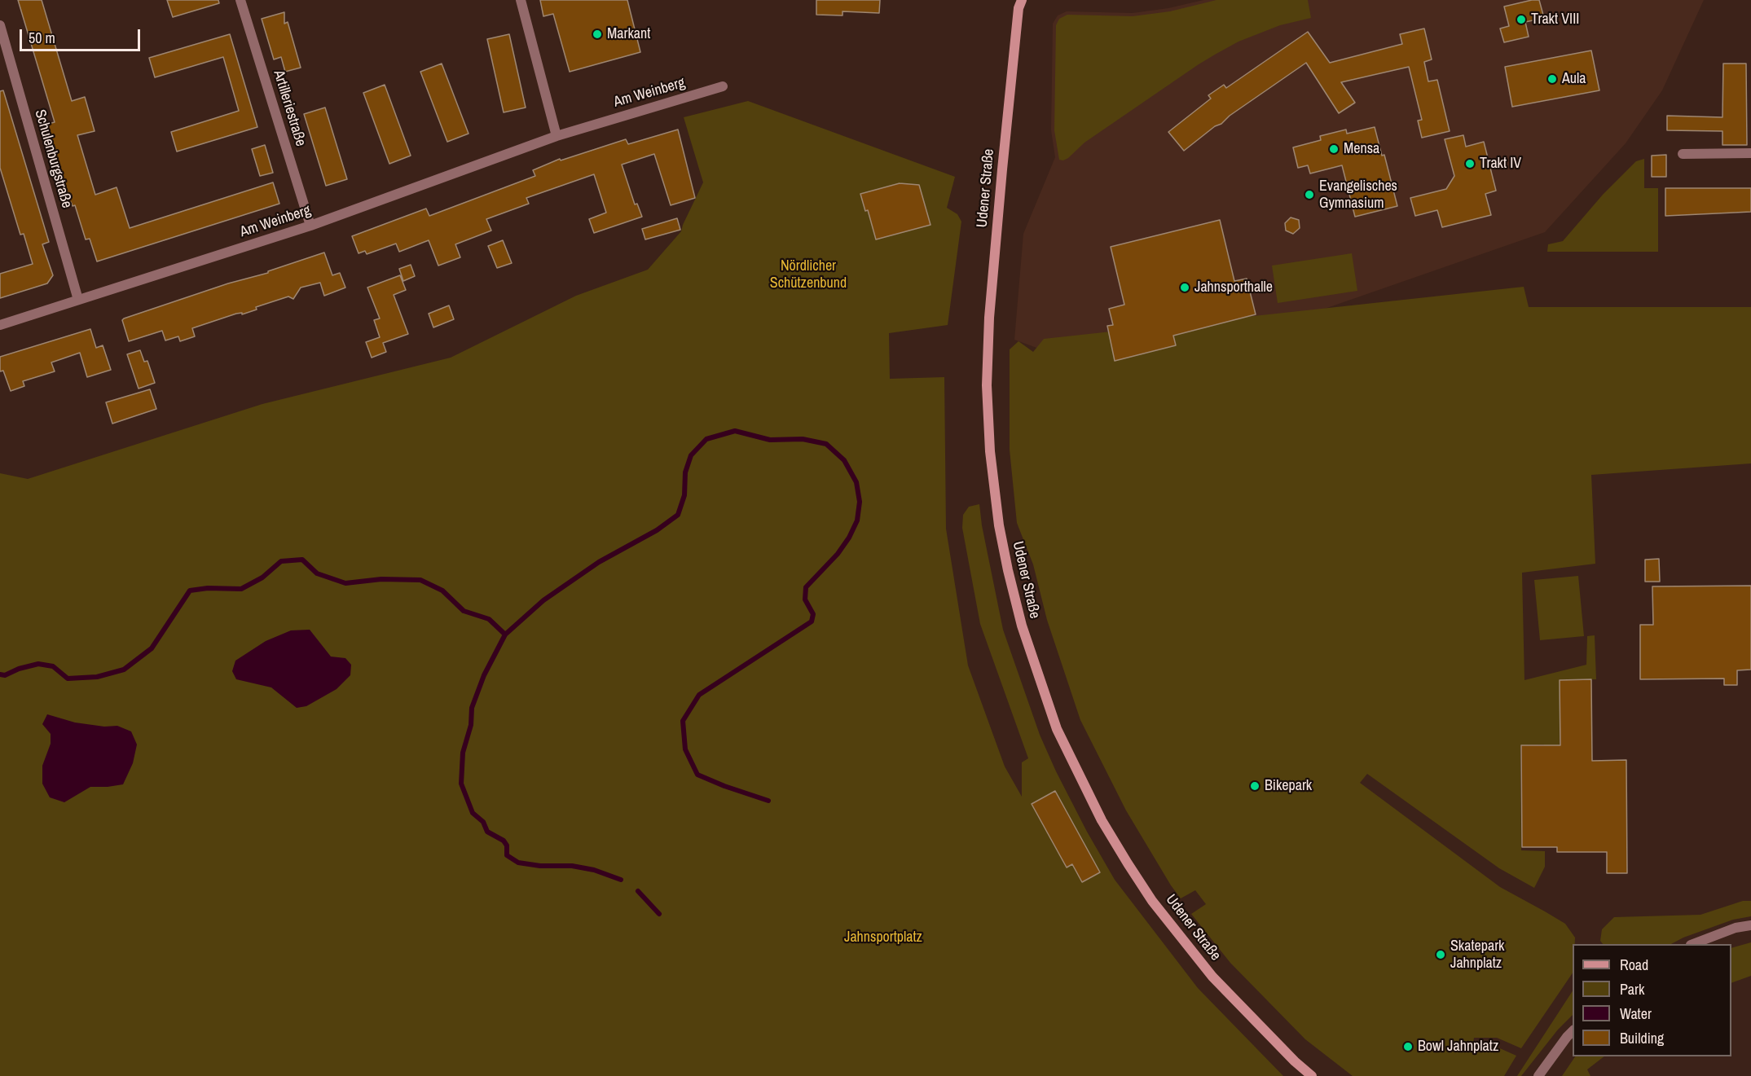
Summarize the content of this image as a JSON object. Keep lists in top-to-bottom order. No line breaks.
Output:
{"streets":{"main road":["Udener Straße"],"street":["Am Weinberg","Artilleriestraße","Schulenburgstraße"]},"crossings":[["Am Weinberg","Artilleriestraße"],["Am Weinberg","Schulenburgstraße"]],"parks":["Nördlicher Schützenbund","Jahnsportplatz"],"places":["Trakt VIII","Markant","Aula","Mensa","Trakt IV","Evangelisches Gymnasium","Jahnsporthalle","Bikepark","Skatepark Jahnplatz","Bowl Jahnplatz"],"legend":["Road","Park","Water","Building"],"scale_bar":"50 m"}
